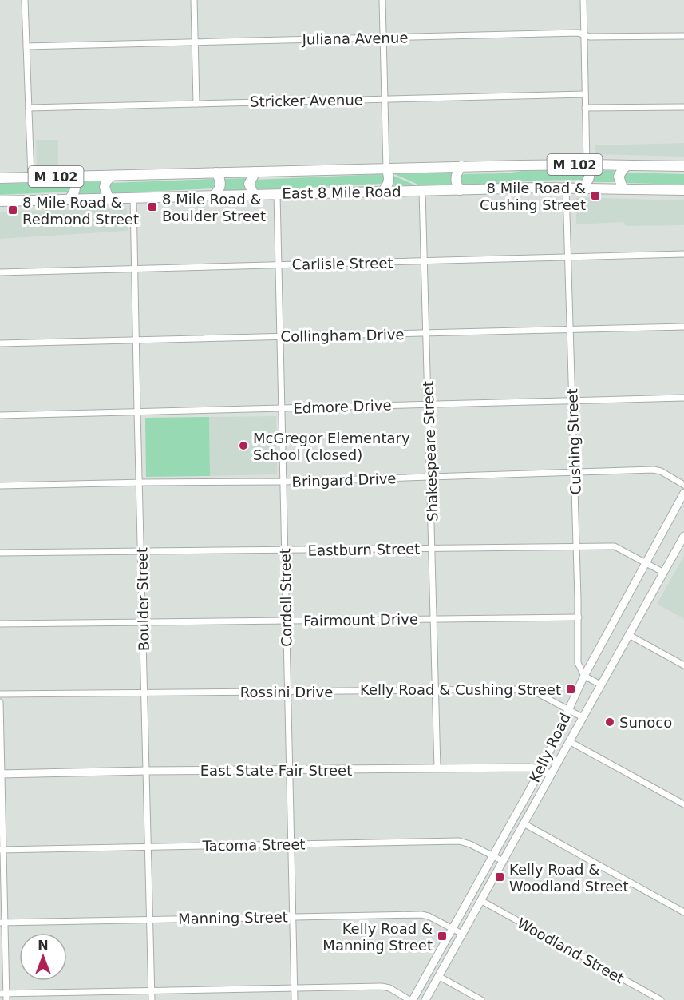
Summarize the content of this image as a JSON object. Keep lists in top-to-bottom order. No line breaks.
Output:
{"streets":{"highway":["M 102","East 8 Mile Road"],"street":["Juliana Avenue","Stricker Avenue","Carlisle Street","Collingham Drive","Edmore Drive","Cushing Street","Shakespeare Street","Bringard Drive","Eastburn Street","Cordell Street","Boulder Street","Fairmount Drive","Rossini Drive","Kelly Road","East State Fair Street","Tacoma Street","Manning Street","Woodland Street"]},"crossings":[["East 8 Mile Road","Cushing Street"],["East 8 Mile Road","Shakespeare Street"],["East 8 Mile Road","Cordell Street"],["East 8 Mile Road","Boulder Street"],["Carlisle Street","Cushing Street"],["Carlisle Street","Shakespeare Street"],["Carlisle Street","Cordell Street"],["Carlisle Street","Boulder Street"],["Collingham Drive","Cushing Street"],["Collingham Drive","Shakespeare Street"],["Collingham Drive","Cordell Street"],["Collingham Drive","Boulder Street"],["Edmore Drive","Cushing Street"],["Edmore Drive","Shakespeare Street"],["Edmore Drive","Cordell Street"],["Edmore Drive","Boulder Street"],["Cushing Street","Bringard Drive"],["Cushing Street","Eastburn Street"],["Cushing Street","Fairmount Drive"],["Cushing Street","Kelly Road"],["Shakespeare Street","Bringard Drive"],["Shakespeare Street","Eastburn Street"],["Shakespeare Street","Fairmount Drive"],["Shakespeare Street","Rossini Drive"],["Shakespeare Street","East State Fair Street"],["Bringard Drive","Cordell Street"],["Bringard Drive","Boulder Street"],["Eastburn Street","Cordell Street"],["Eastburn Street","Boulder Street"],["Eastburn Street","Kelly Road"],["Cordell Street","Fairmount Drive"],["Cordell Street","Rossini Drive"],["Cordell Street","East State Fair Street"],["Cordell Street","Tacoma Street"],["Cordell Street","Manning Street"],["Boulder Street","Fairmount Drive"],["Boulder Street","Rossini Drive"],["Boulder Street","East State Fair Street"],["Boulder Street","Tacoma Street"],["Boulder Street","Manning Street"],["Rossini Drive","Kelly Road"],["Kelly Road","East State Fair Street"],["Kelly Road","Tacoma Street"],["Kelly Road","Manning Street"],["Kelly Road","Woodland Street"]],"places":{"transit":["8 Mile Road & Cushing Street","8 Mile Road & Boulder Street","8 Mile Road & Redmond Street","Kelly Road & Cushing Street","Kelly Road & Woodland Street","Kelly Road & Manning Street"],"other":["McGregor Elementary School (closed)","Sunoco"]},"north":"top"}
